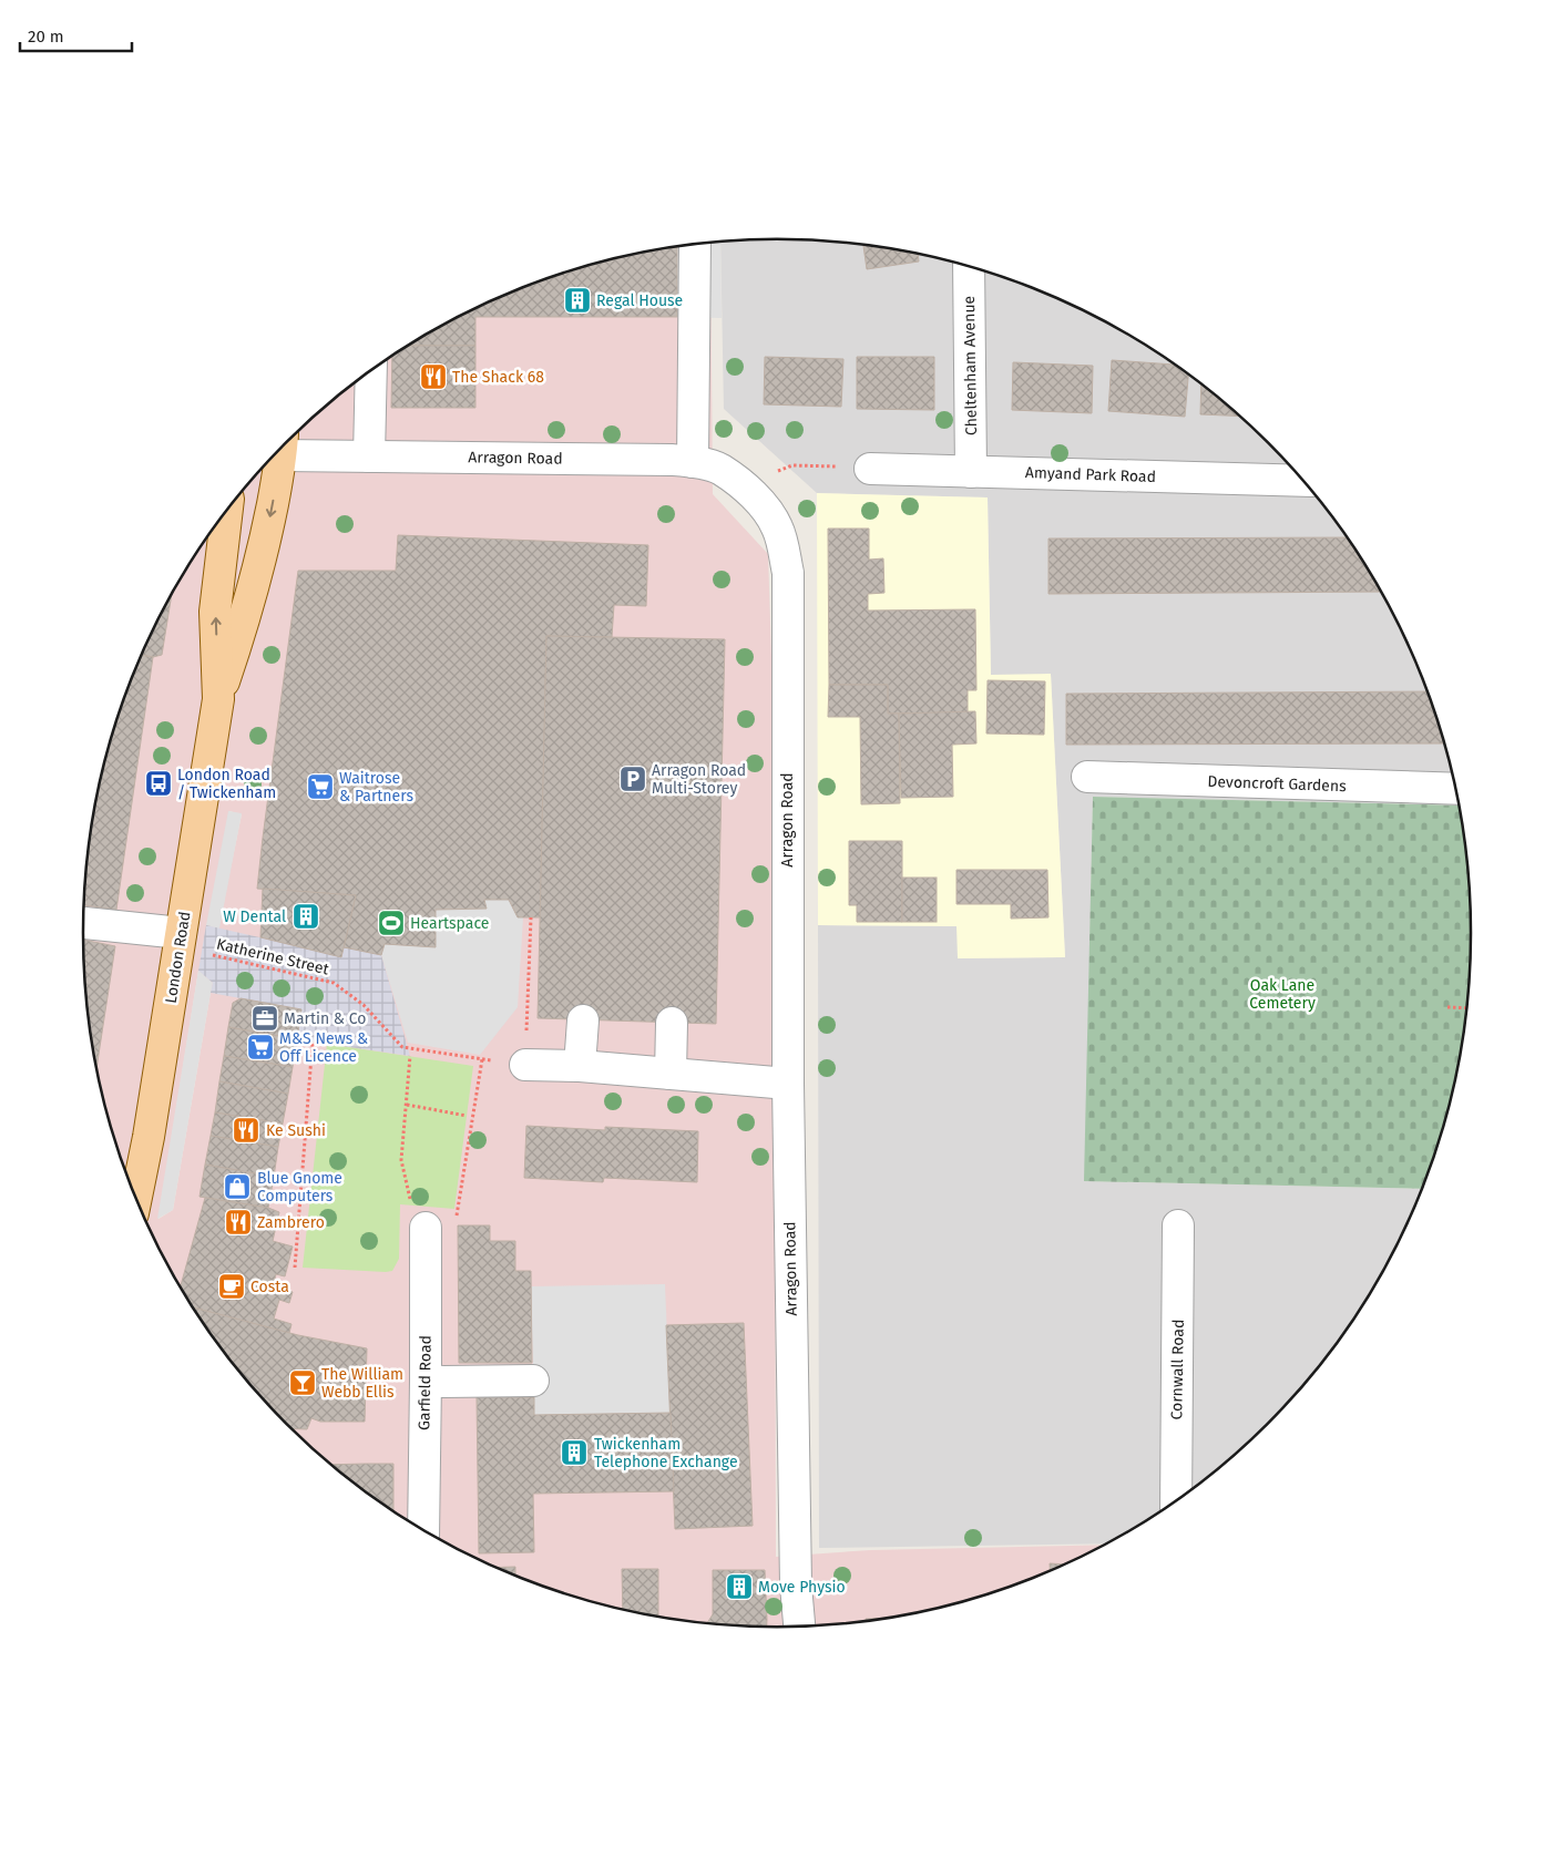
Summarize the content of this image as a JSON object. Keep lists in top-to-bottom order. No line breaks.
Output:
{"streets":{"main road":["London Road"],"street":["Cheltenham Avenue","Arragon Road","Amyand Park Road","Devoncroft Gardens","Cornwall Road","Garfield Road"],"path":["Katherine Street"]},"crossings":[["Cheltenham Avenue","Amyand Park Road"]],"parks":["Oak Lane Cemetery"],"places":{"building":["Regal House","W Dental","Twickenham Telephone Exchange","Move Physio"],"restaurant":["The Shack 68","Ke Sushi","Zambrero"],"parking":["Arragon Road Multi-Storey"],"bus stop":["London Road / Twickenham"],"supermarket":["Waitrose & Partners","M&S News & Off Licence"],"sports":["Heartspace"],"office":["Martin & Co"],"shop":["Blue Gnome Computers"],"cafe":["Costa"],"bar":["The William Webb Ellis"]},"scale_bar":"20 m"}
